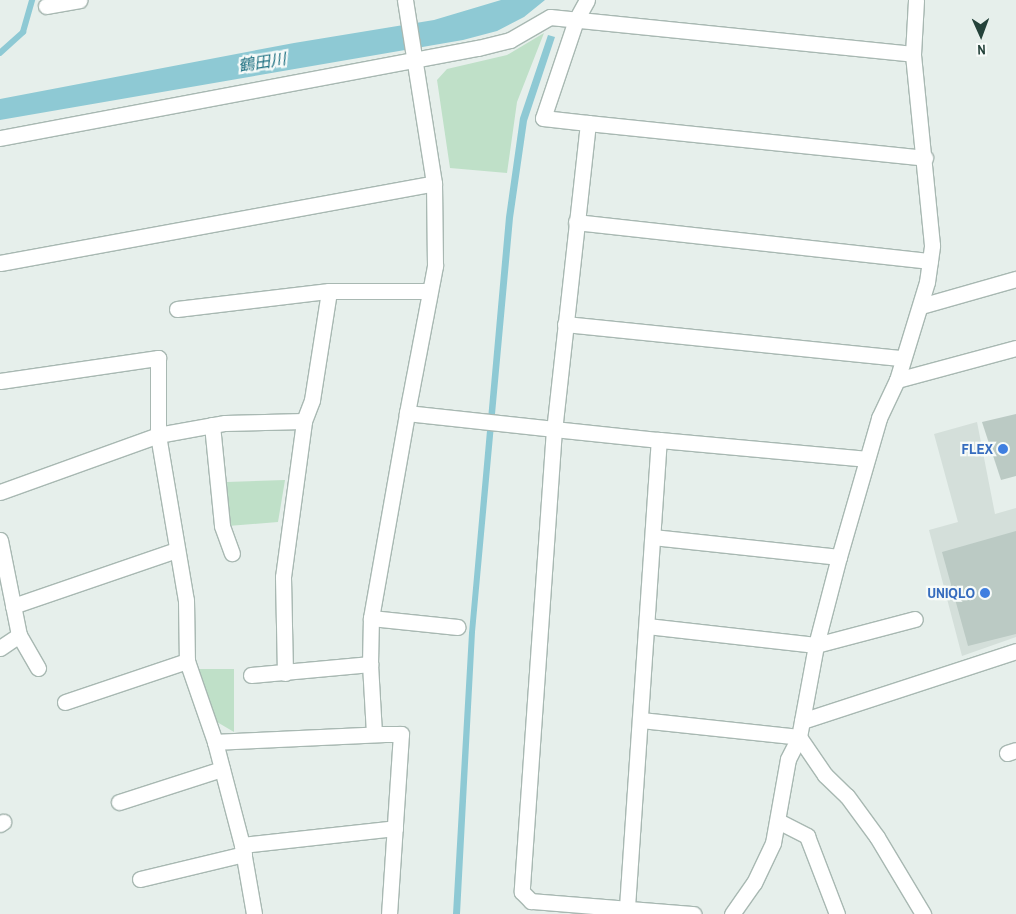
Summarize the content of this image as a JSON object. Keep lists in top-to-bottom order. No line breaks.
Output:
{"water":["鶴田川"],"places":["FLEX","UNIQLO"],"north":"bottom"}
